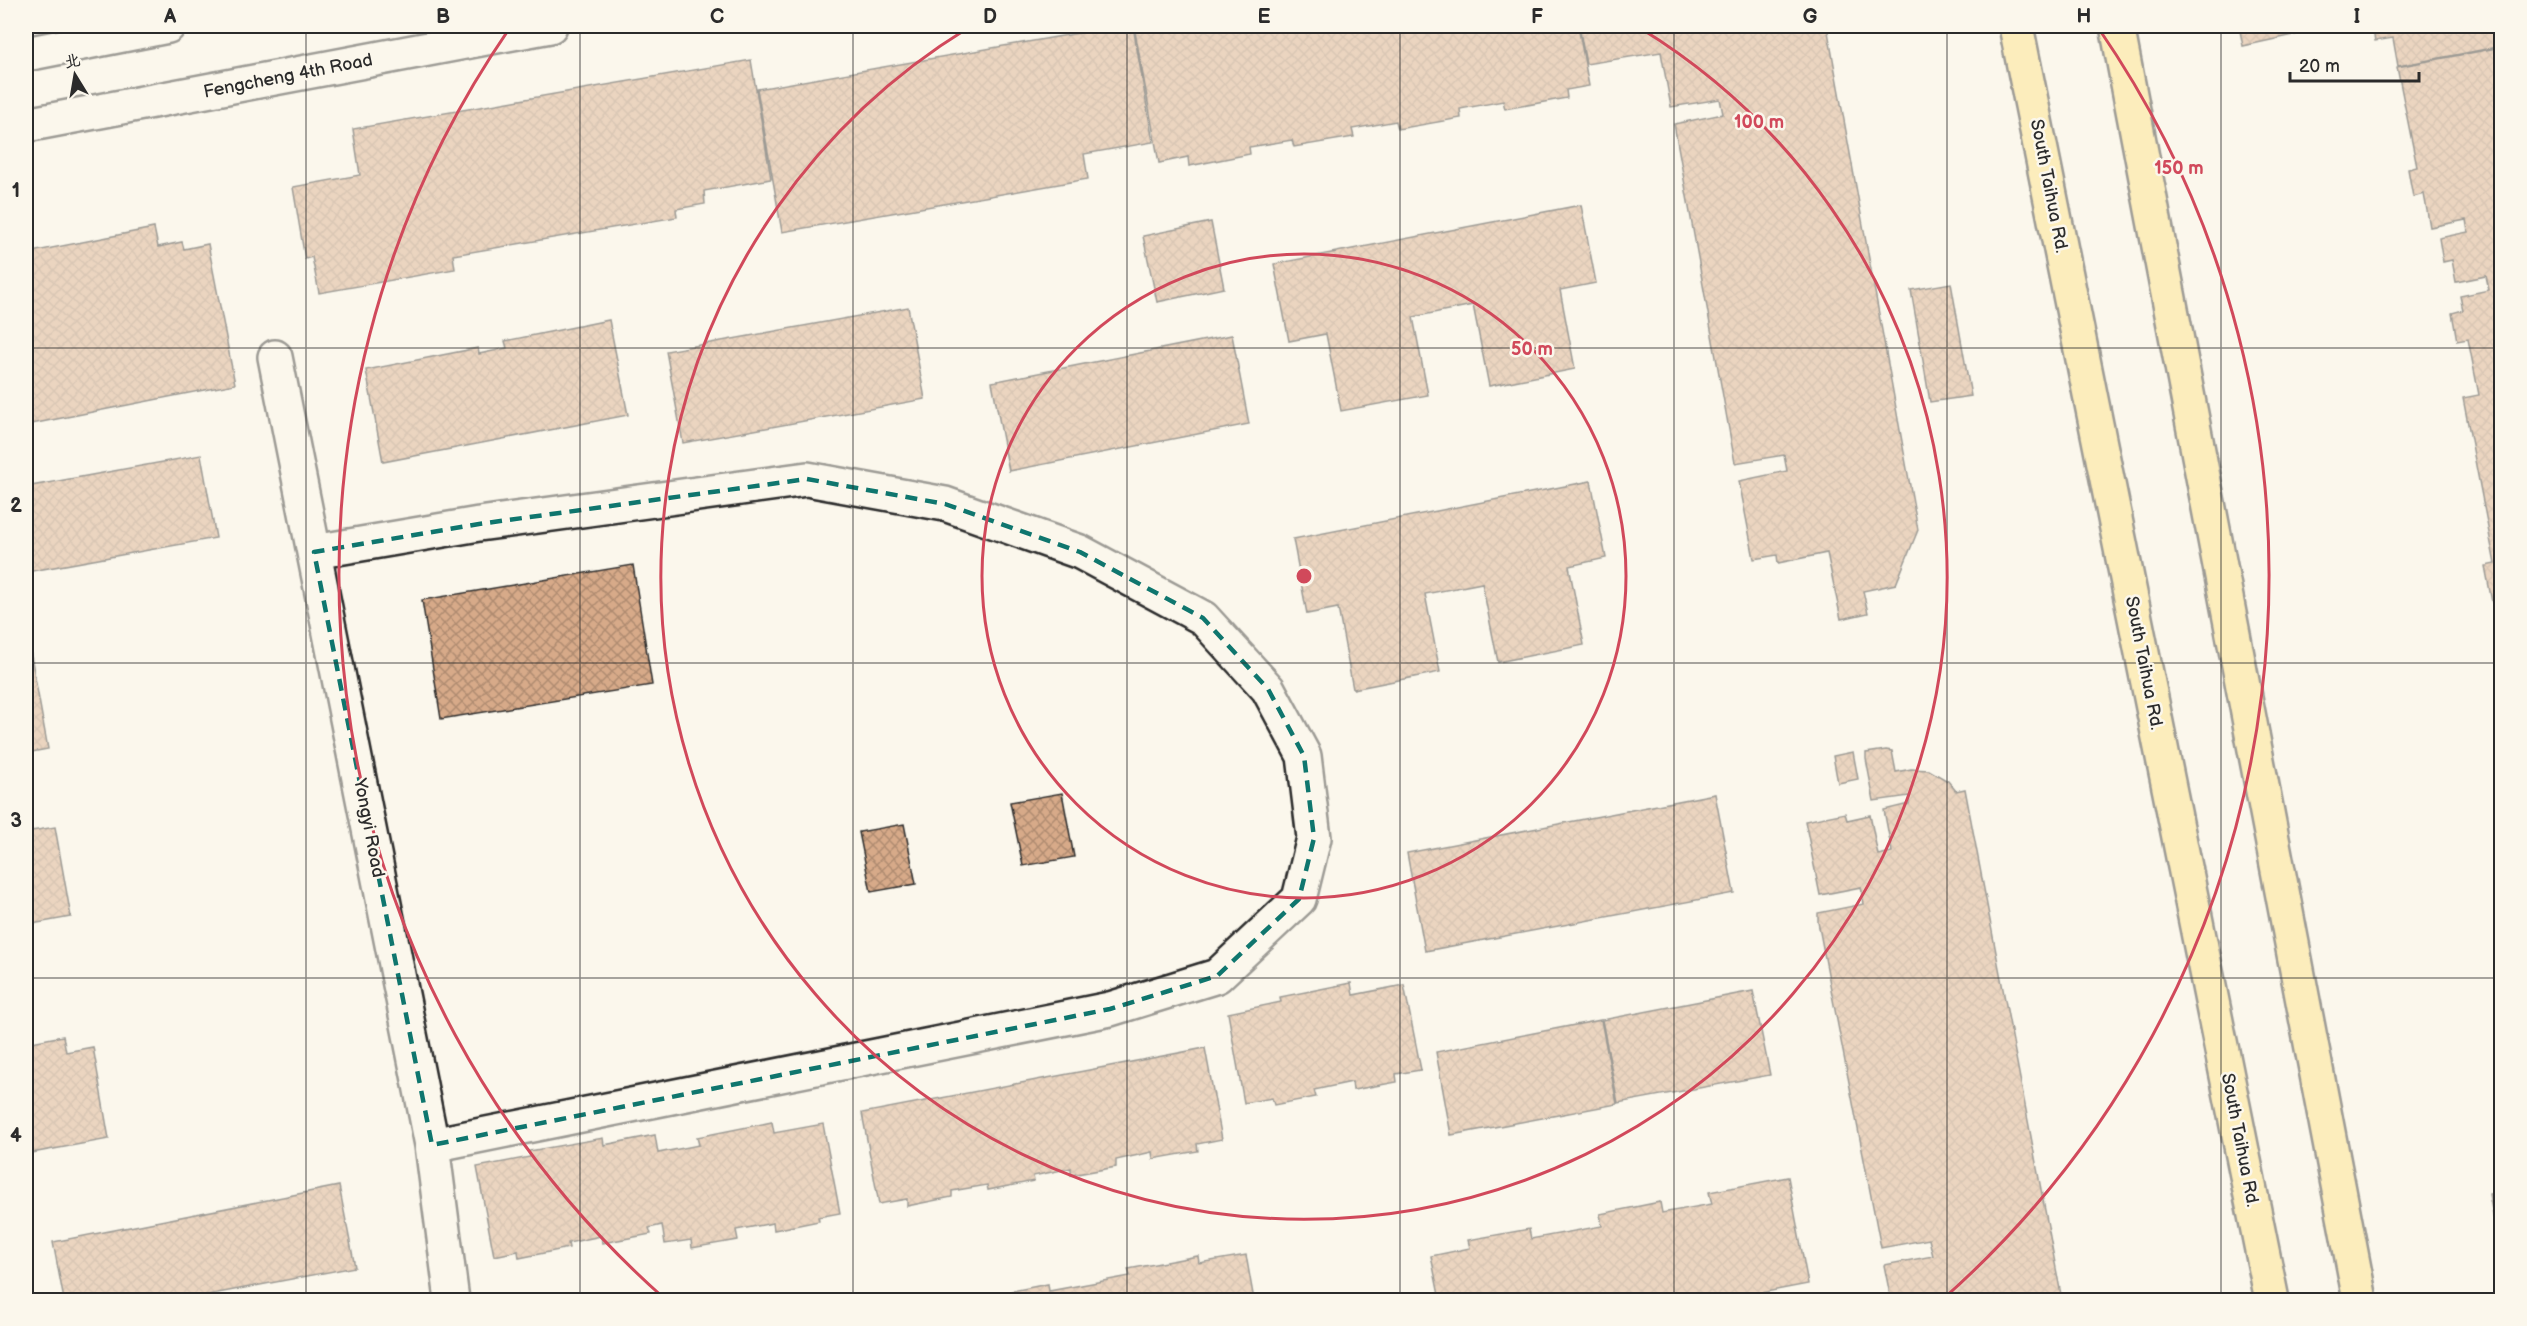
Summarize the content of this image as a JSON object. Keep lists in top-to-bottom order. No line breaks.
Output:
{"streets":{"main road":["South Taihua Rd."],"street":["Fengcheng 4th Road","Yongyi Road"]},"scale_bar":"20 m","north":"top","grid":{"columns":["A","B","C","D","E","F","G","H","I"],"rows":["1","2","3","4"]},"rings":["100 m","150 m","50 m"]}
